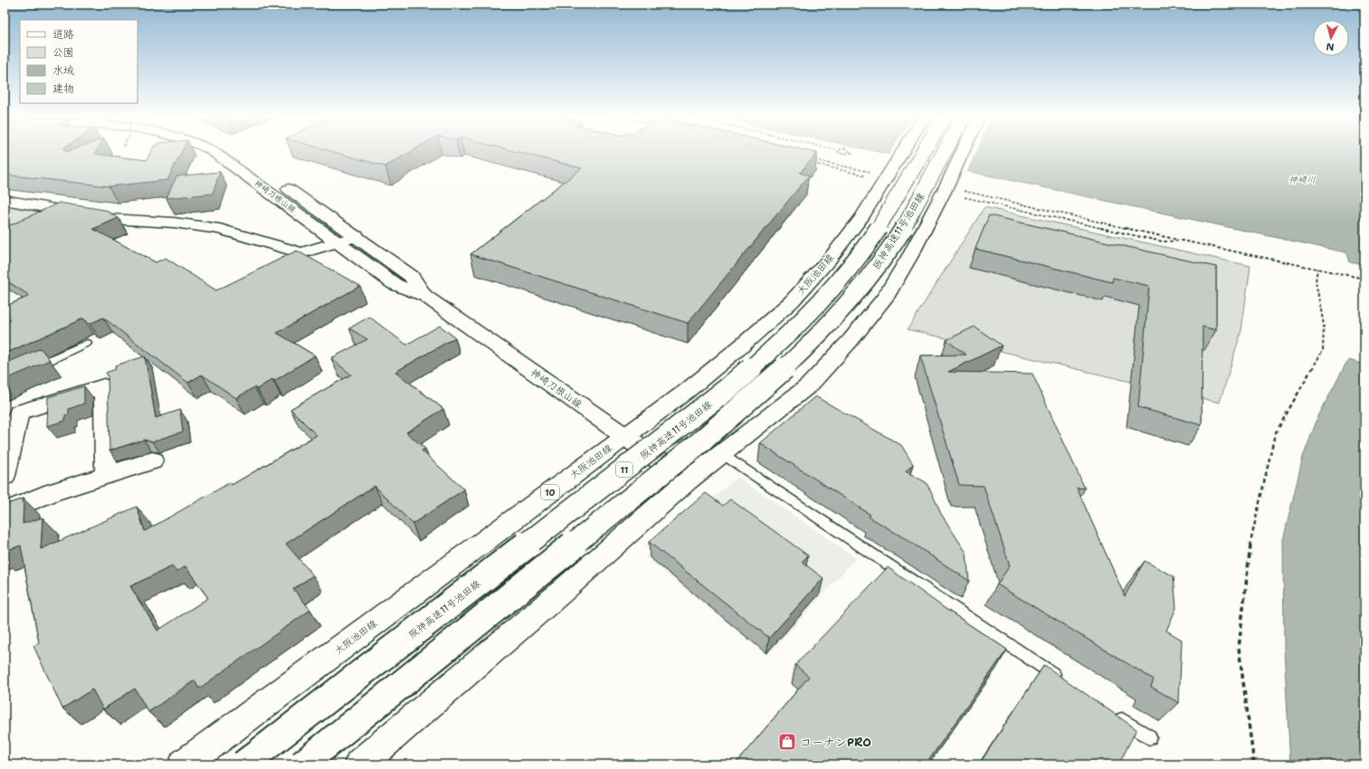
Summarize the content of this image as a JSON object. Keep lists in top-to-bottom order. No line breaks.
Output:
{"streets":{"main road":["神崎刀根山線","阪神高速11号池田線","大阪池田線","11","10"]},"crossings":[["神崎刀根山線","大阪池田線"]],"water":["神崎川"],"places":{"shop":["コーナンPRO"]},"legend":["道路","公園","水域","建物"],"north":"bottom"}
